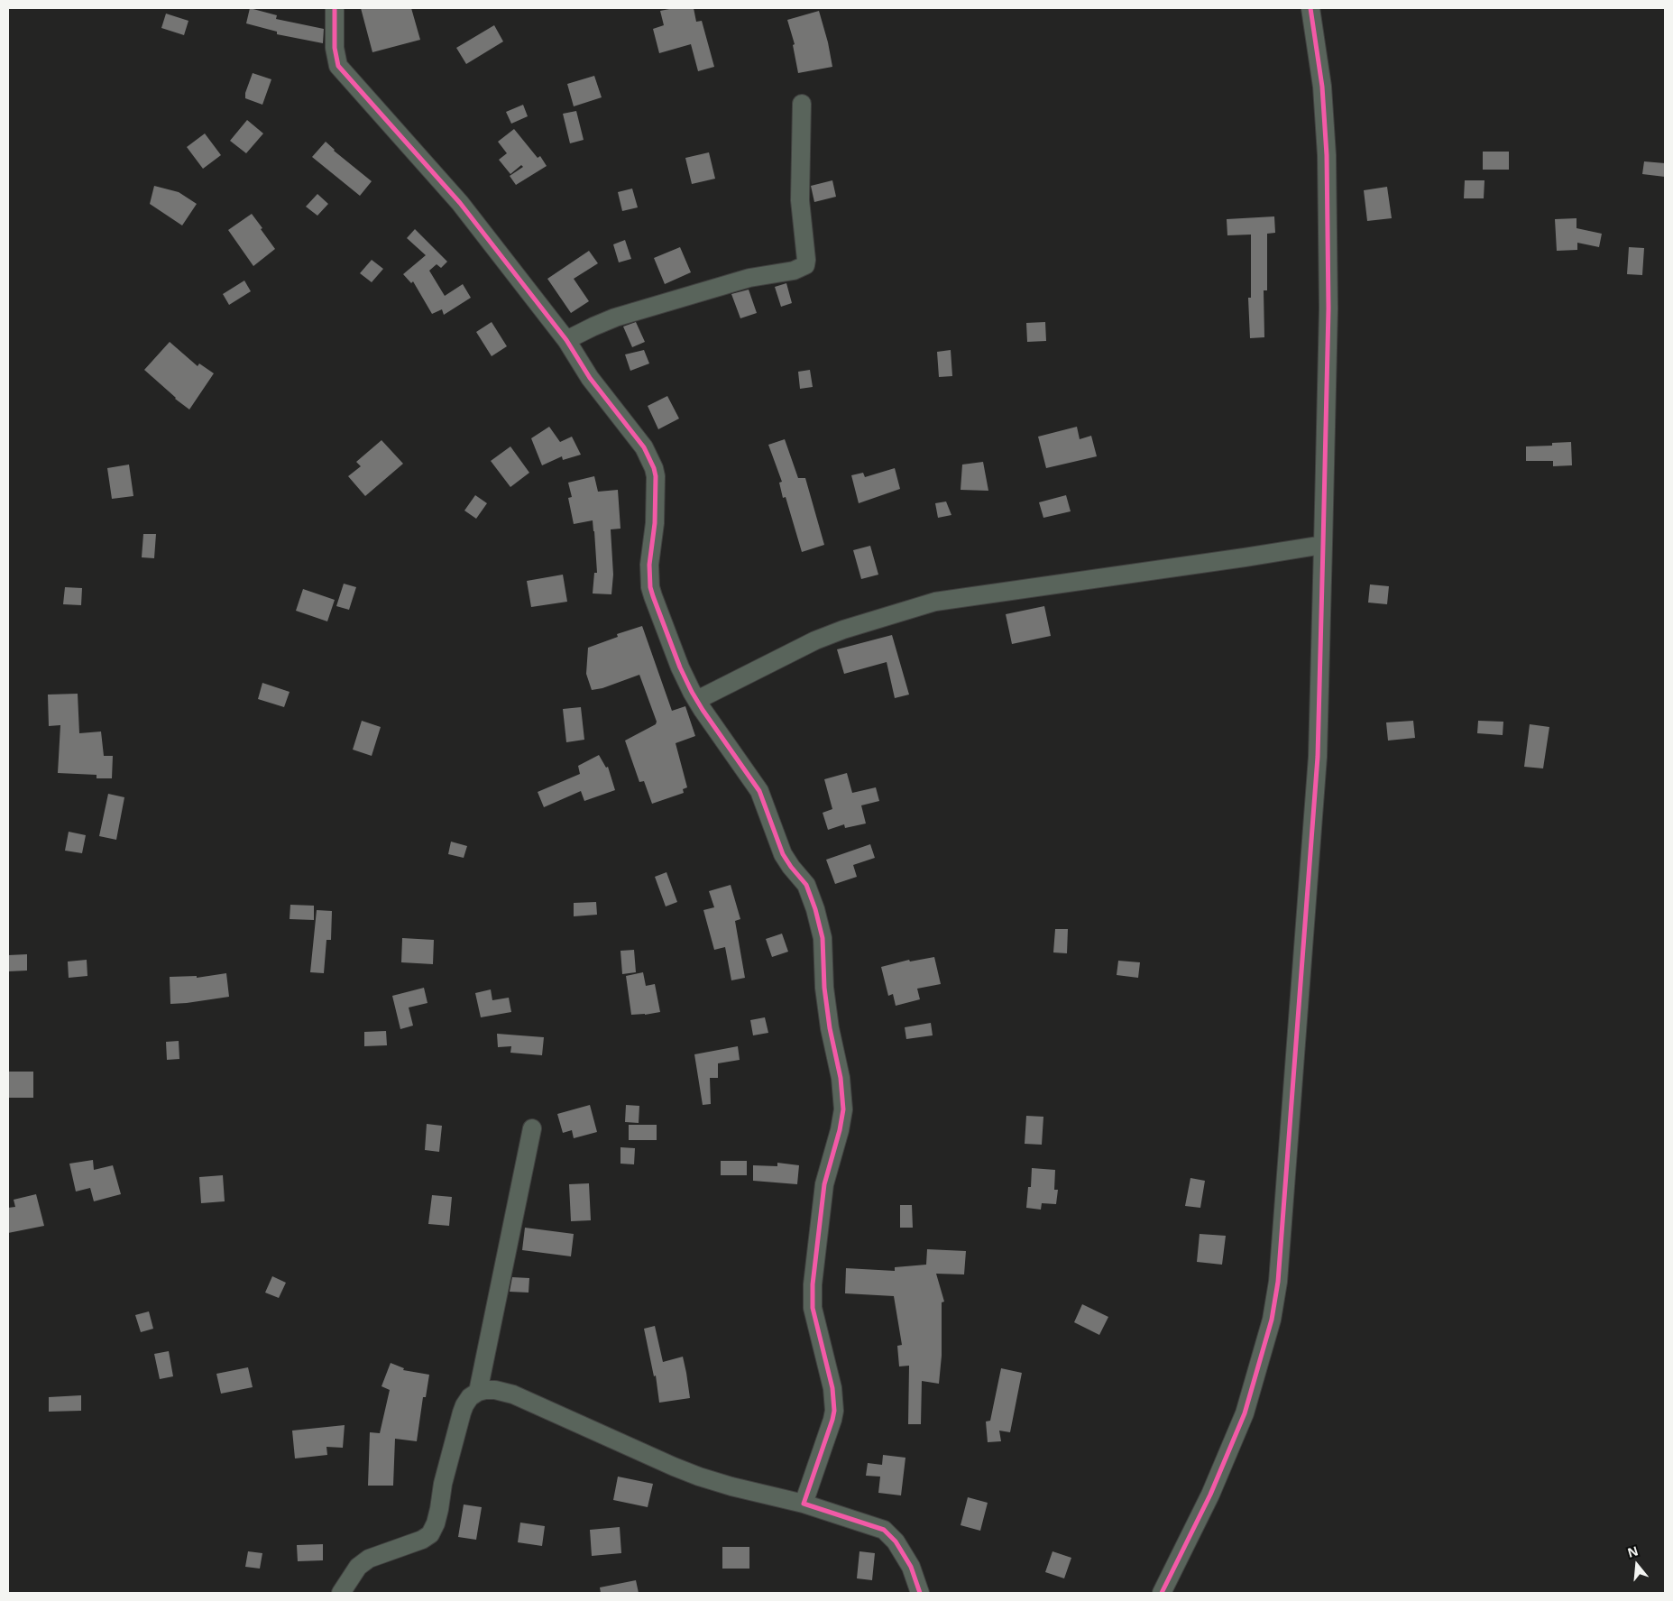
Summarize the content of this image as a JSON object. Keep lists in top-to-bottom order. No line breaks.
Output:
{"north":"top"}
